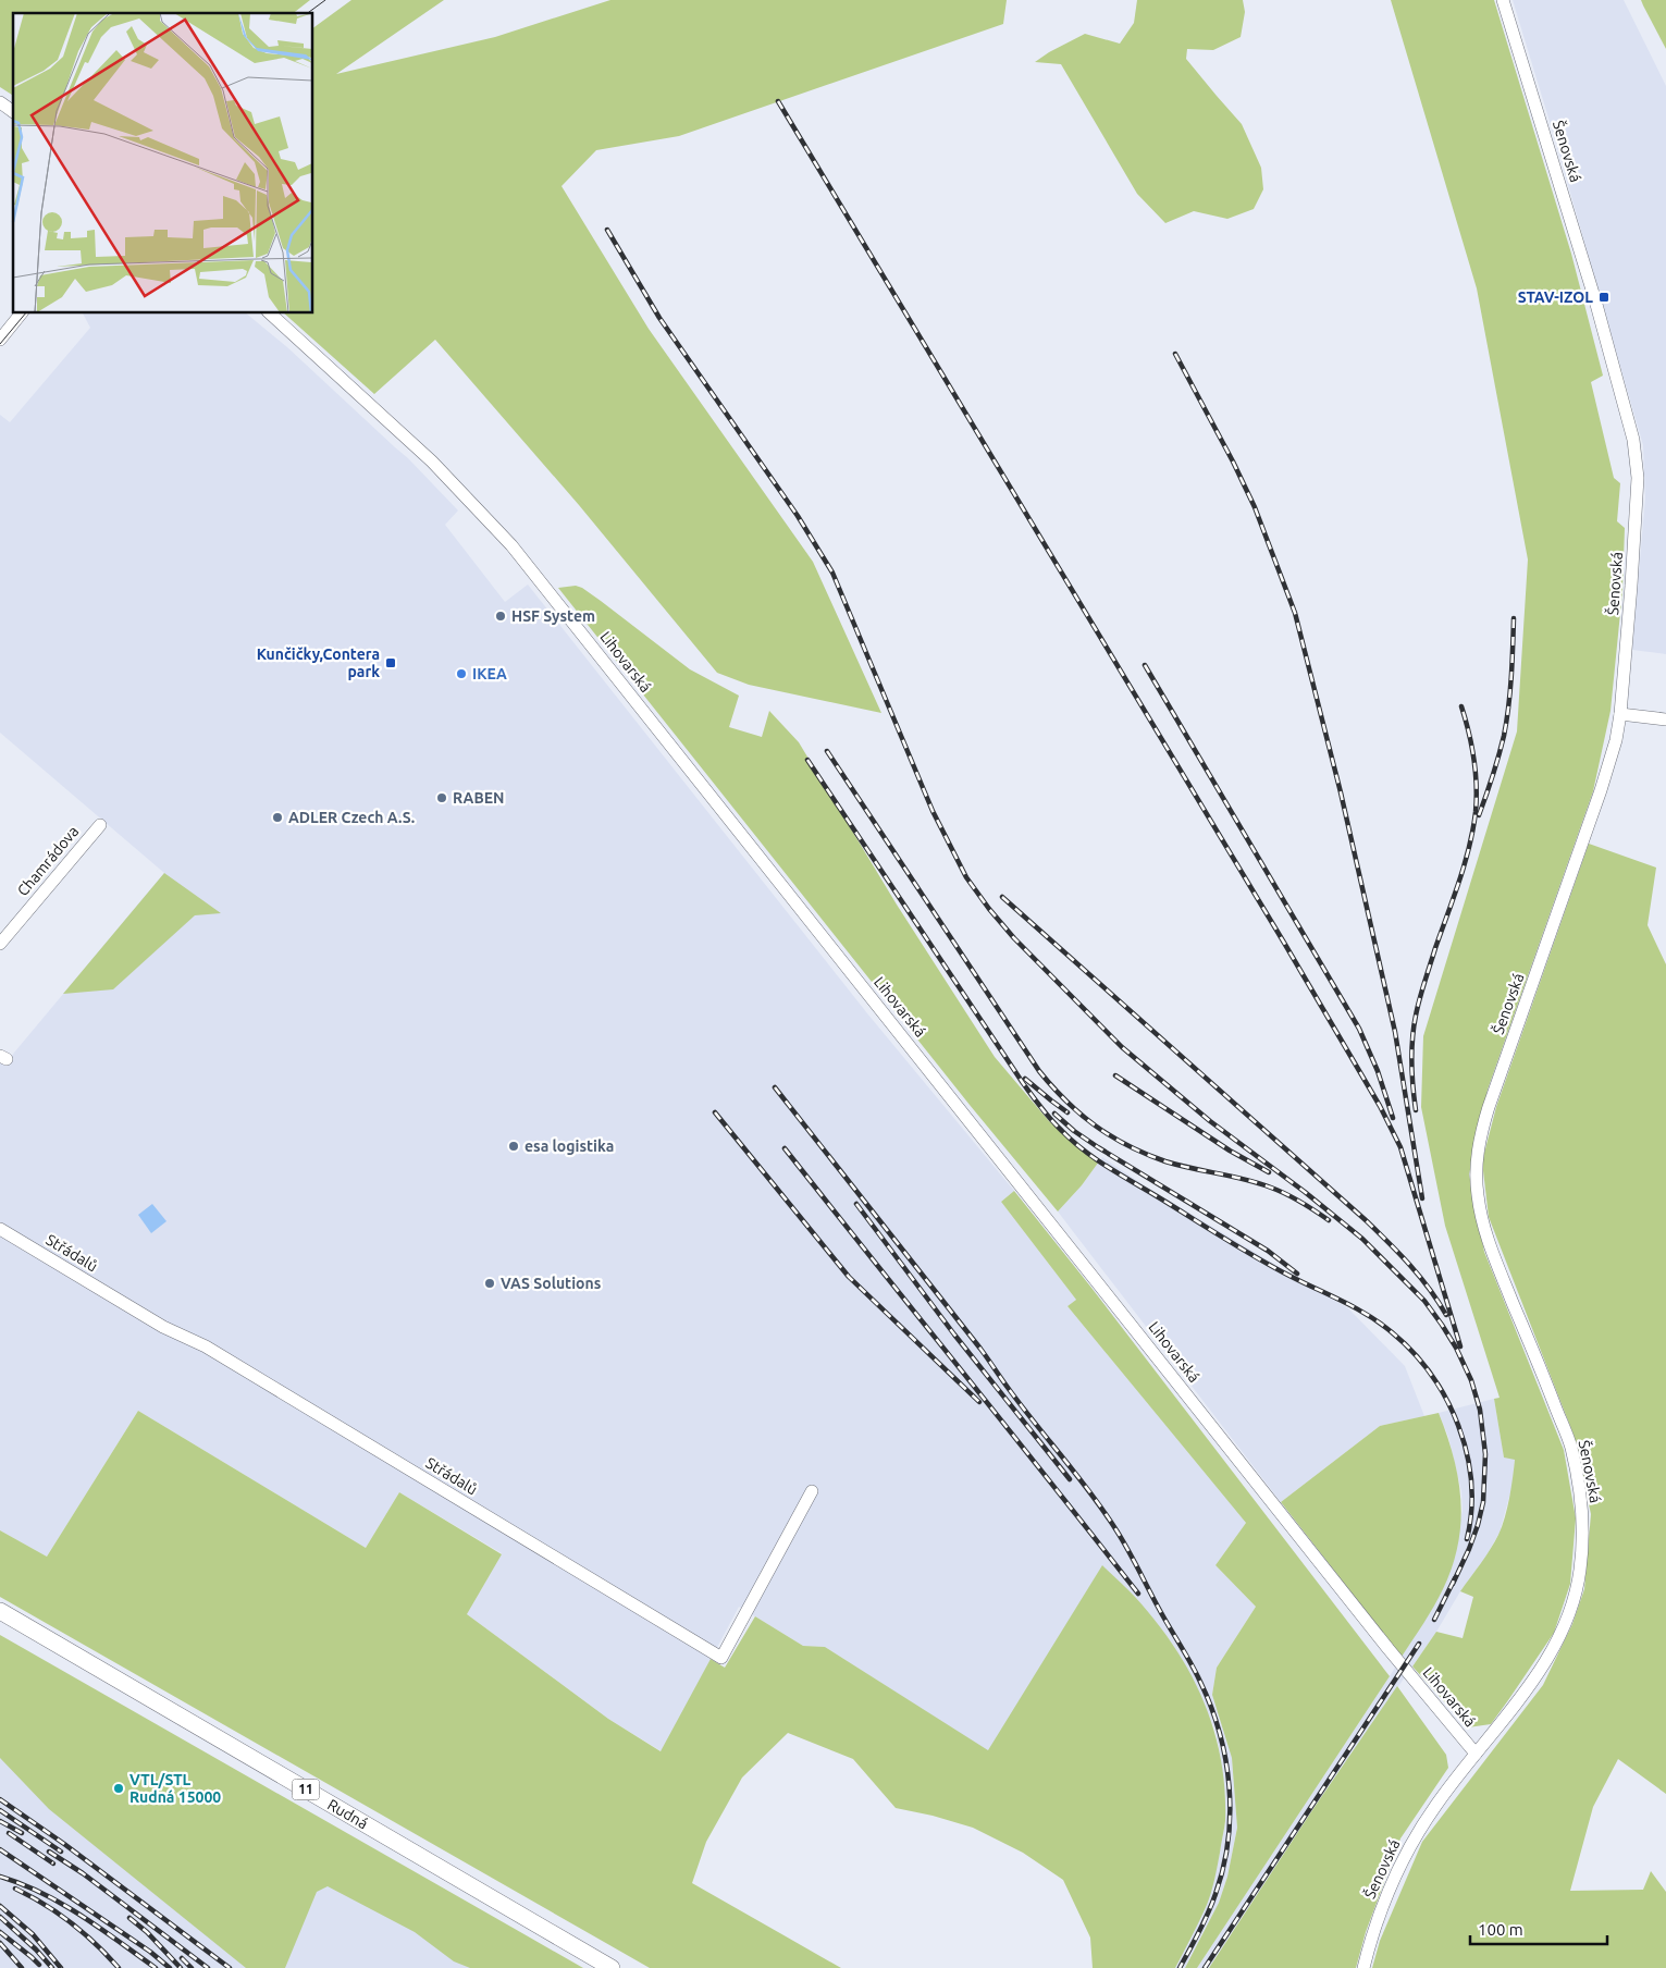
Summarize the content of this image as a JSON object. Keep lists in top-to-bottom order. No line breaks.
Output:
{"streets":{"main road":["11","Rudná"],"street":["Šenovská","Lihovarská","Chamrádova","Střádalů"]},"crossings":[["Šenovská","Lihovarská"]],"places":{"transit":["STAV-IZOL","Kunčičky,Contera park"],"other":["HSF System","IKEA","RABEN","ADLER Czech A.S.","esa logistika","VAS Solutions","VTL/STL Rudná 15000"]},"scale_bar":"100 m"}
